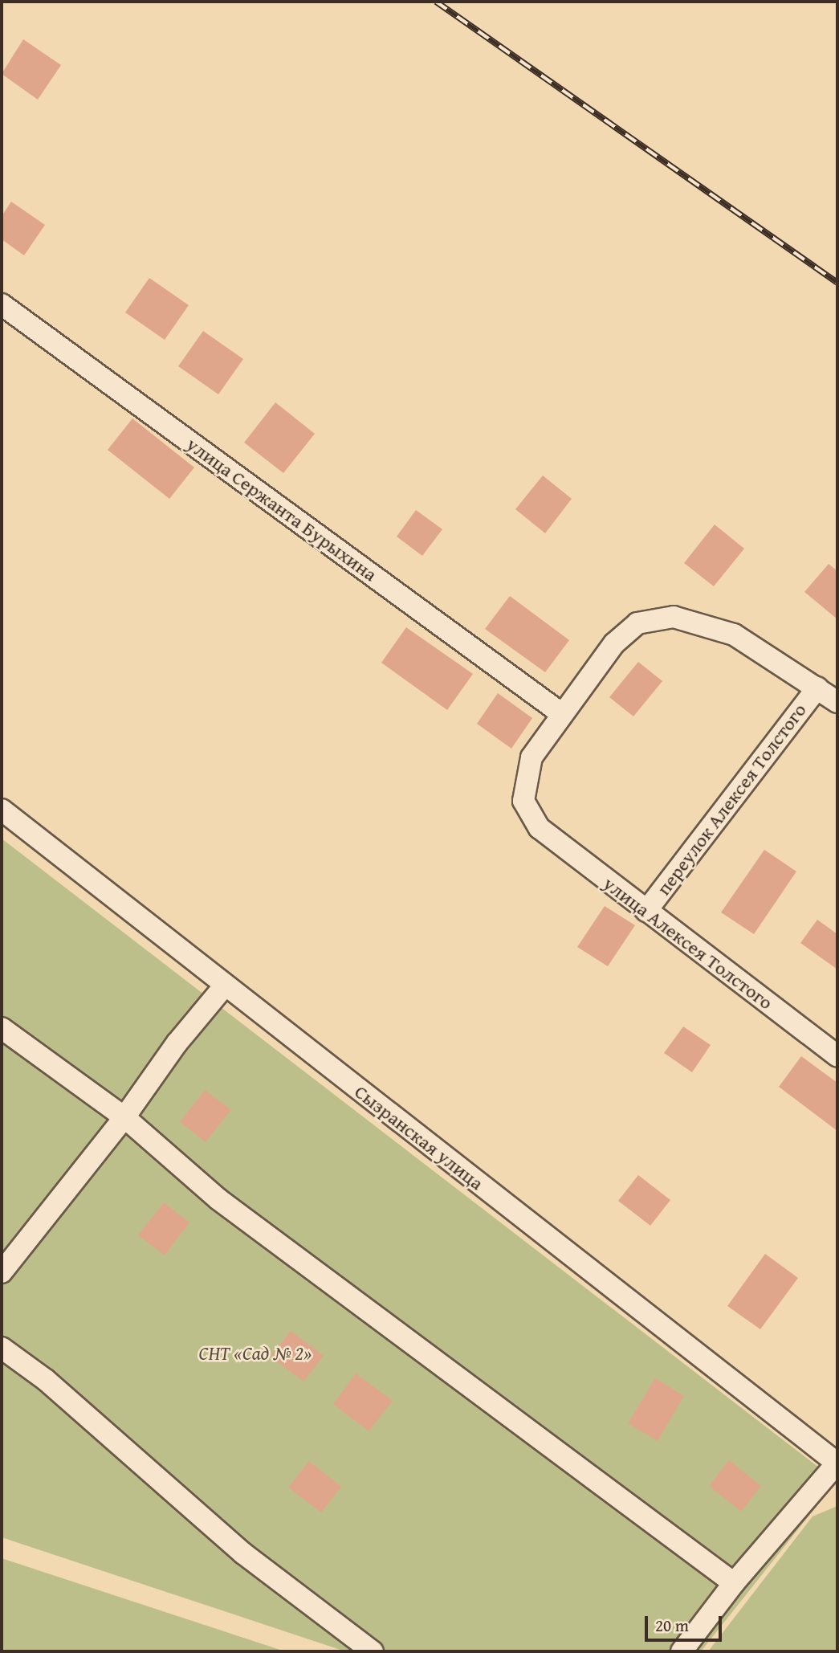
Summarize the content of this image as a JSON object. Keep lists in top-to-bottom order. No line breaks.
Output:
{"streets":{"street":["улица Сержанта Бурыхина","переулок Алексея Толстого","улица Алексея Толстого","Сызранская улица"]},"crossings":[["улица Сержанта Бурыхина","улица Алексея Толстого"],["переулок Алексея Толстого","улица Алексея Толстого"]],"parks":["СНТ «Сад № 2»"],"scale_bar":"20 m"}
